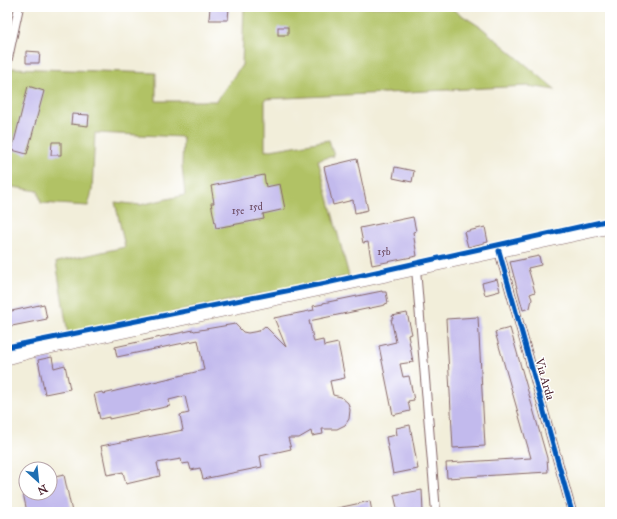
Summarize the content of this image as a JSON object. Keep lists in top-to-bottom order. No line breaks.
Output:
{"streets":{"street":["Via Arda"]},"house_numbers":["15d","15e","15b"],"north":"bottom right"}
